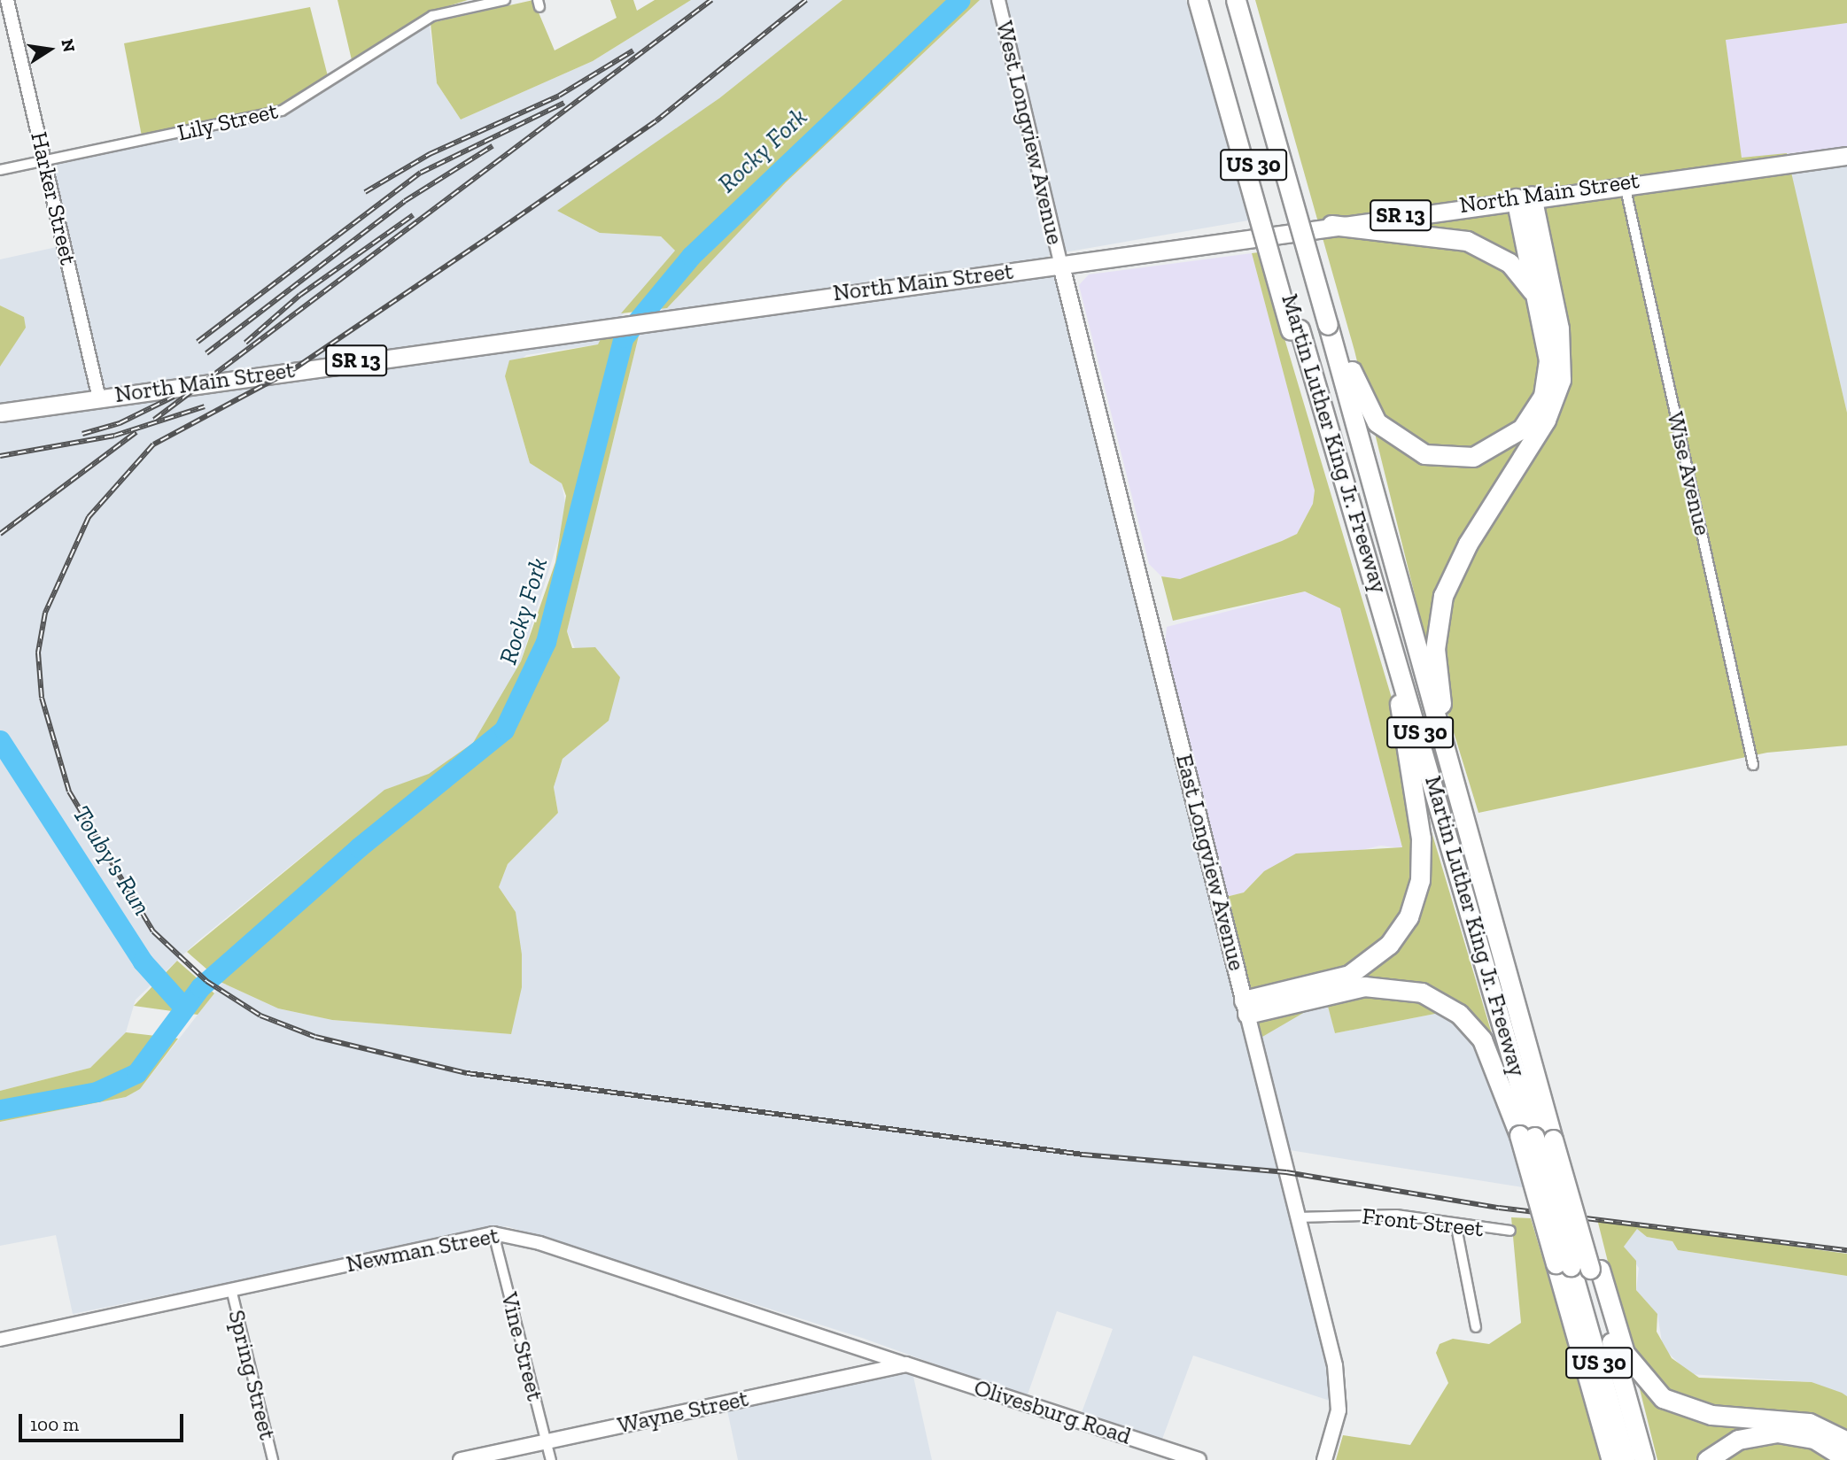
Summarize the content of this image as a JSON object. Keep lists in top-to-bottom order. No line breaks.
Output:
{"streets":{"highway":["US 30","North Main Street","SR 13","Martin Luther King Jr. Freeway"],"main road":["East Longview Avenue","Wayne Street","Olivesburg Road"],"street":["Lily Street","West Longview Avenue","Harker Street","Wise Avenue","Front Street","Newman Street","Vine Street","Spring Street"]},"crossings":[["Lily Street","Harker Street"],["West Longview Avenue","North Main Street"],["West Longview Avenue","East Longview Avenue"],["North Main Street","Harker Street"],["North Main Street","Wise Avenue"],["North Main Street","East Longview Avenue"],["East Longview Avenue","Front Street"],["Newman Street","Vine Street"],["Newman Street","Spring Street"],["Newman Street","Wayne Street"],["Newman Street","Olivesburg Road"],["Vine Street","Wayne Street"],["Wayne Street","Olivesburg Road"]],"water":["Rocky Fork","Touby's Run"],"scale_bar":"100 m","north":"right"}
